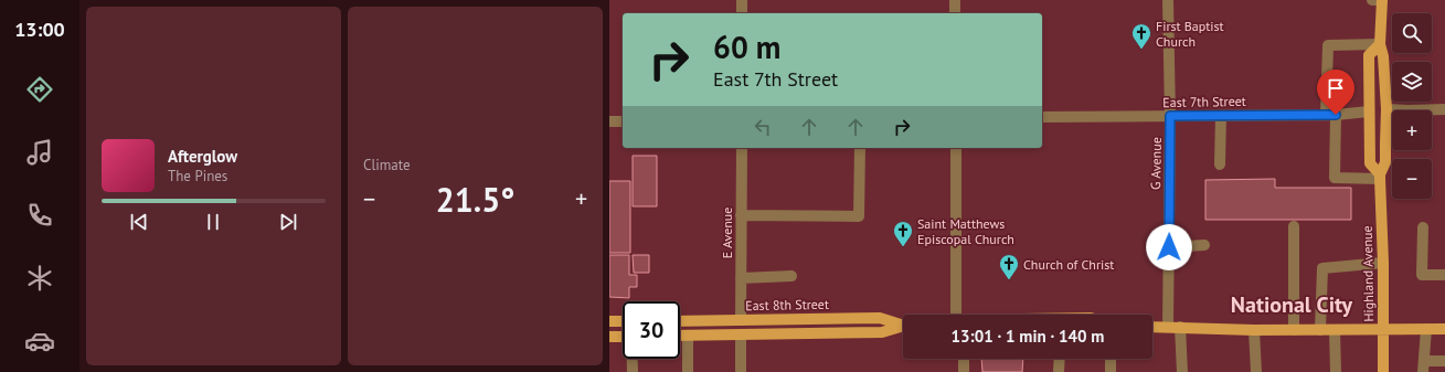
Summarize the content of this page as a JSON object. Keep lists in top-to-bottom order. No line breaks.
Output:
{"streets":{"main road":["Highland Avenue","East 8th Street"],"street":["East 7th Street","G Avenue","E Avenue"]},"crossings":[["East 7th Street","G Avenue"],["East 7th Street","Highland Avenue"],["E Avenue","East 8th Street"]],"districts":["National City"],"places":{"church":["First Baptist Church","Saint Matthews Episcopal Church","Church of Christ"]},"page":{"tabs":"13:00","tile":"Climate","map_buttons":["+","−"],"turn":["60 m","East 7th Street"],"song":["Afterglow","The Pines"],"heat":["−","21.5°","+"],"limit":"30","trip":"13:01 · 1 min · 140 m"}}
